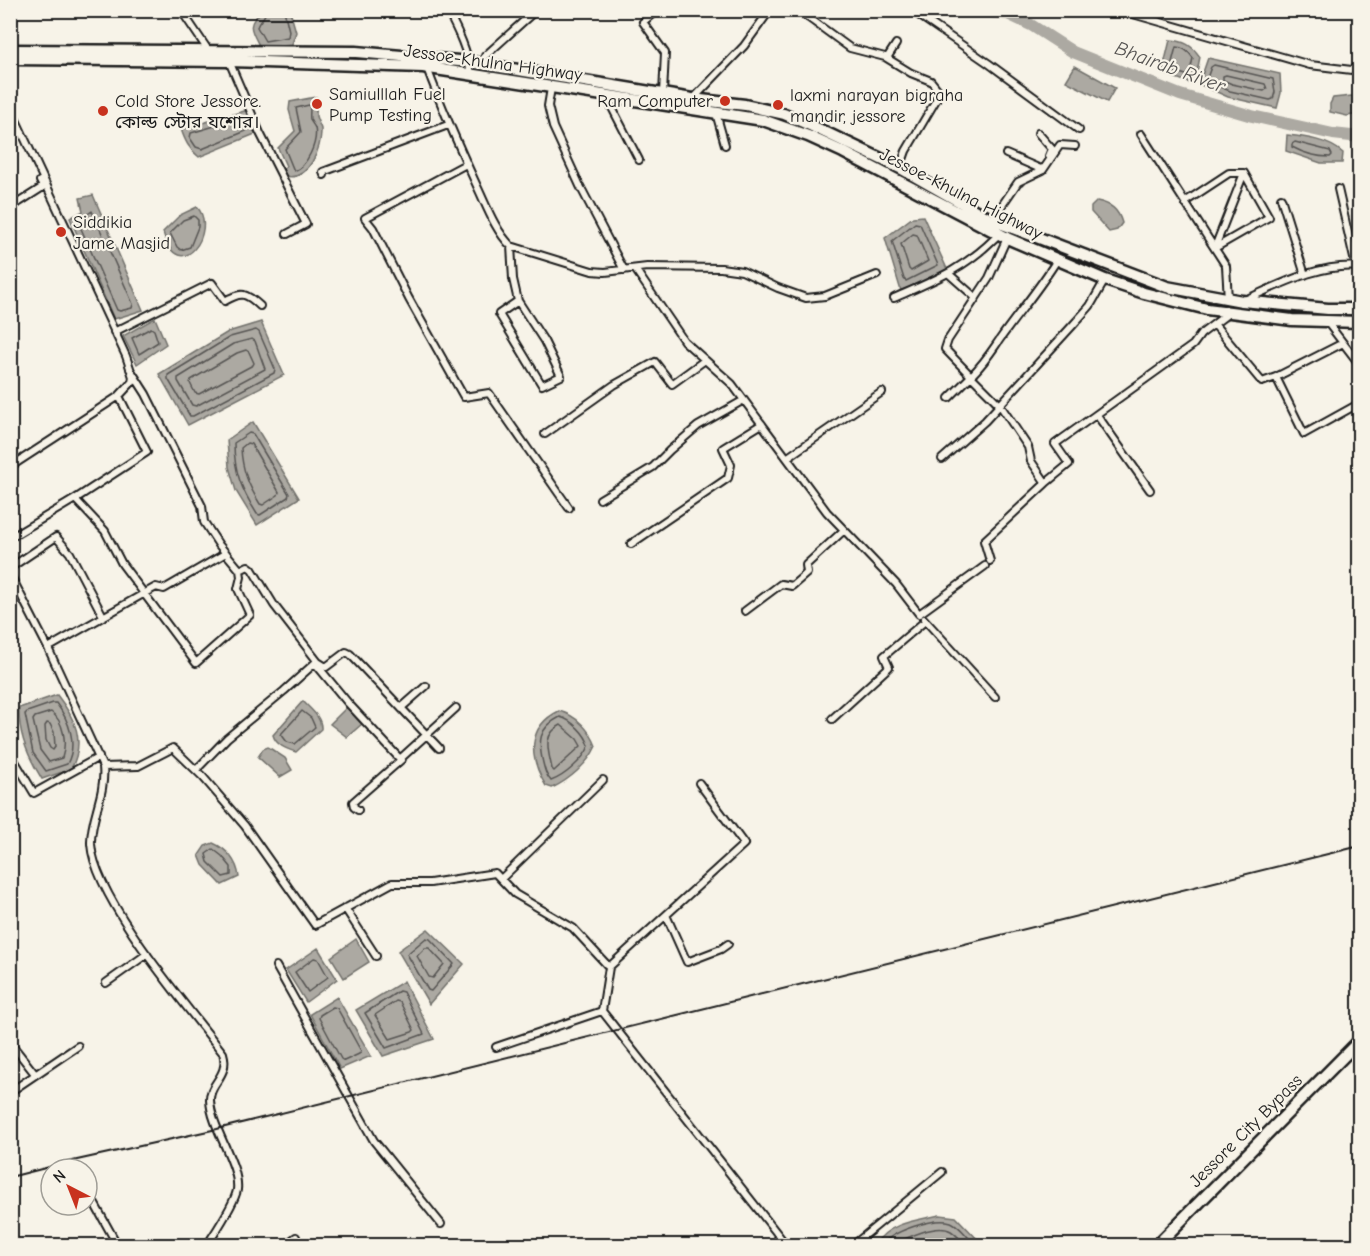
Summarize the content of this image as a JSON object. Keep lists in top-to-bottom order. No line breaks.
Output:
{"streets":{"highway":["Jessoe-Khulna Highway","Jessore City Bypass"]},"water":["Bhairab River"],"places":["Ram Computer","Samiulllah Fuel Pump Testing","laxmi narayan bigraha mandir, jessore","Cold Store Jessore. কোল্ড স্টোর যশোর।","Siddikia Jame Masjid"],"north":"top left"}
